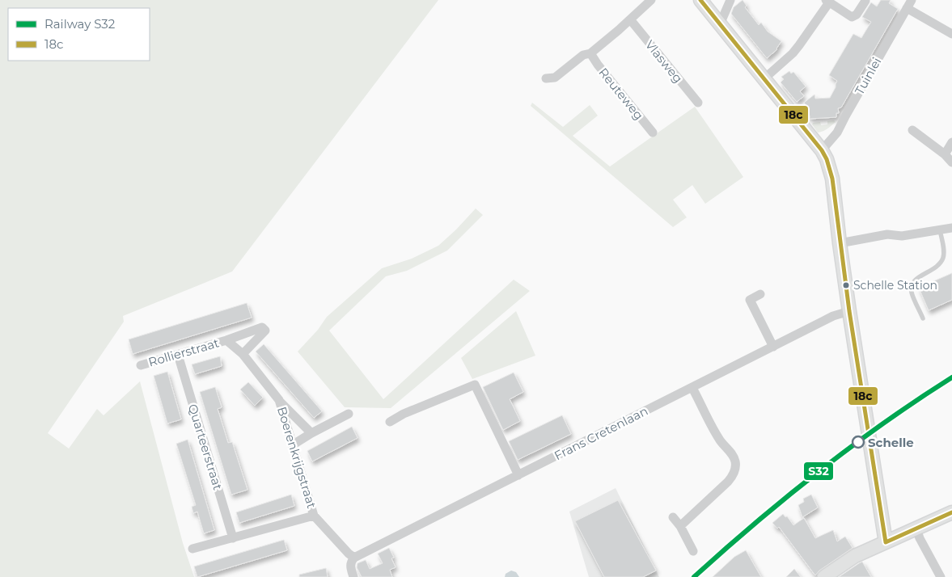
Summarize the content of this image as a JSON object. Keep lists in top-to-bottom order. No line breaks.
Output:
{"streets":{"street":["Vlasweg","Tuinlei","Reuteweg","Rollierstraat","Frans Cretenlaan","Quarteerstraat","Boerenkrijgstraat"]},"crossings":[["Rollierstraat","Quarteerstraat"],["Rollierstraat","Boerenkrijgstraat"],["Frans Cretenlaan","Boerenkrijgstraat"]],"places":["Schelle Station","Schelle"],"lines":["transit line 18c","rail line S32"],"legend":["Railway S32","18c"]}
